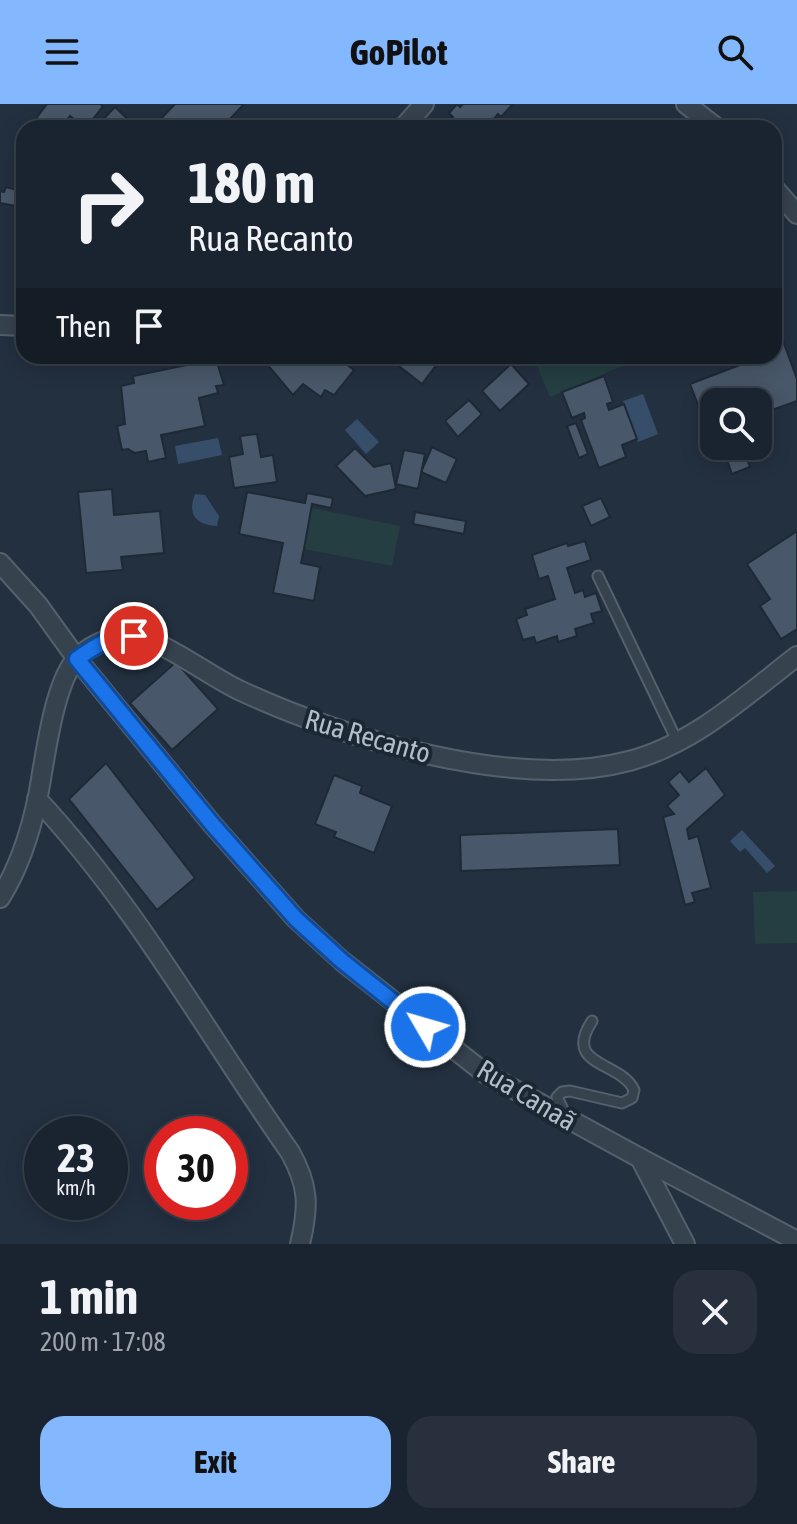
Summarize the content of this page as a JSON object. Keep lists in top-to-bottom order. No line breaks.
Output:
{"streets":{"street":["Rua Recanto","Rua Canaã"]},"crossings":[["Rua Recanto","Rua Canaã"]],"page":{"header":"GoPilot","turn":["180 m","Rua Recanto"],"then":"Then","speed":"23 km/h","limit":"30","heading":["1 min","200 m · 17:08"],"buttons":["Exit","Share"]}}
